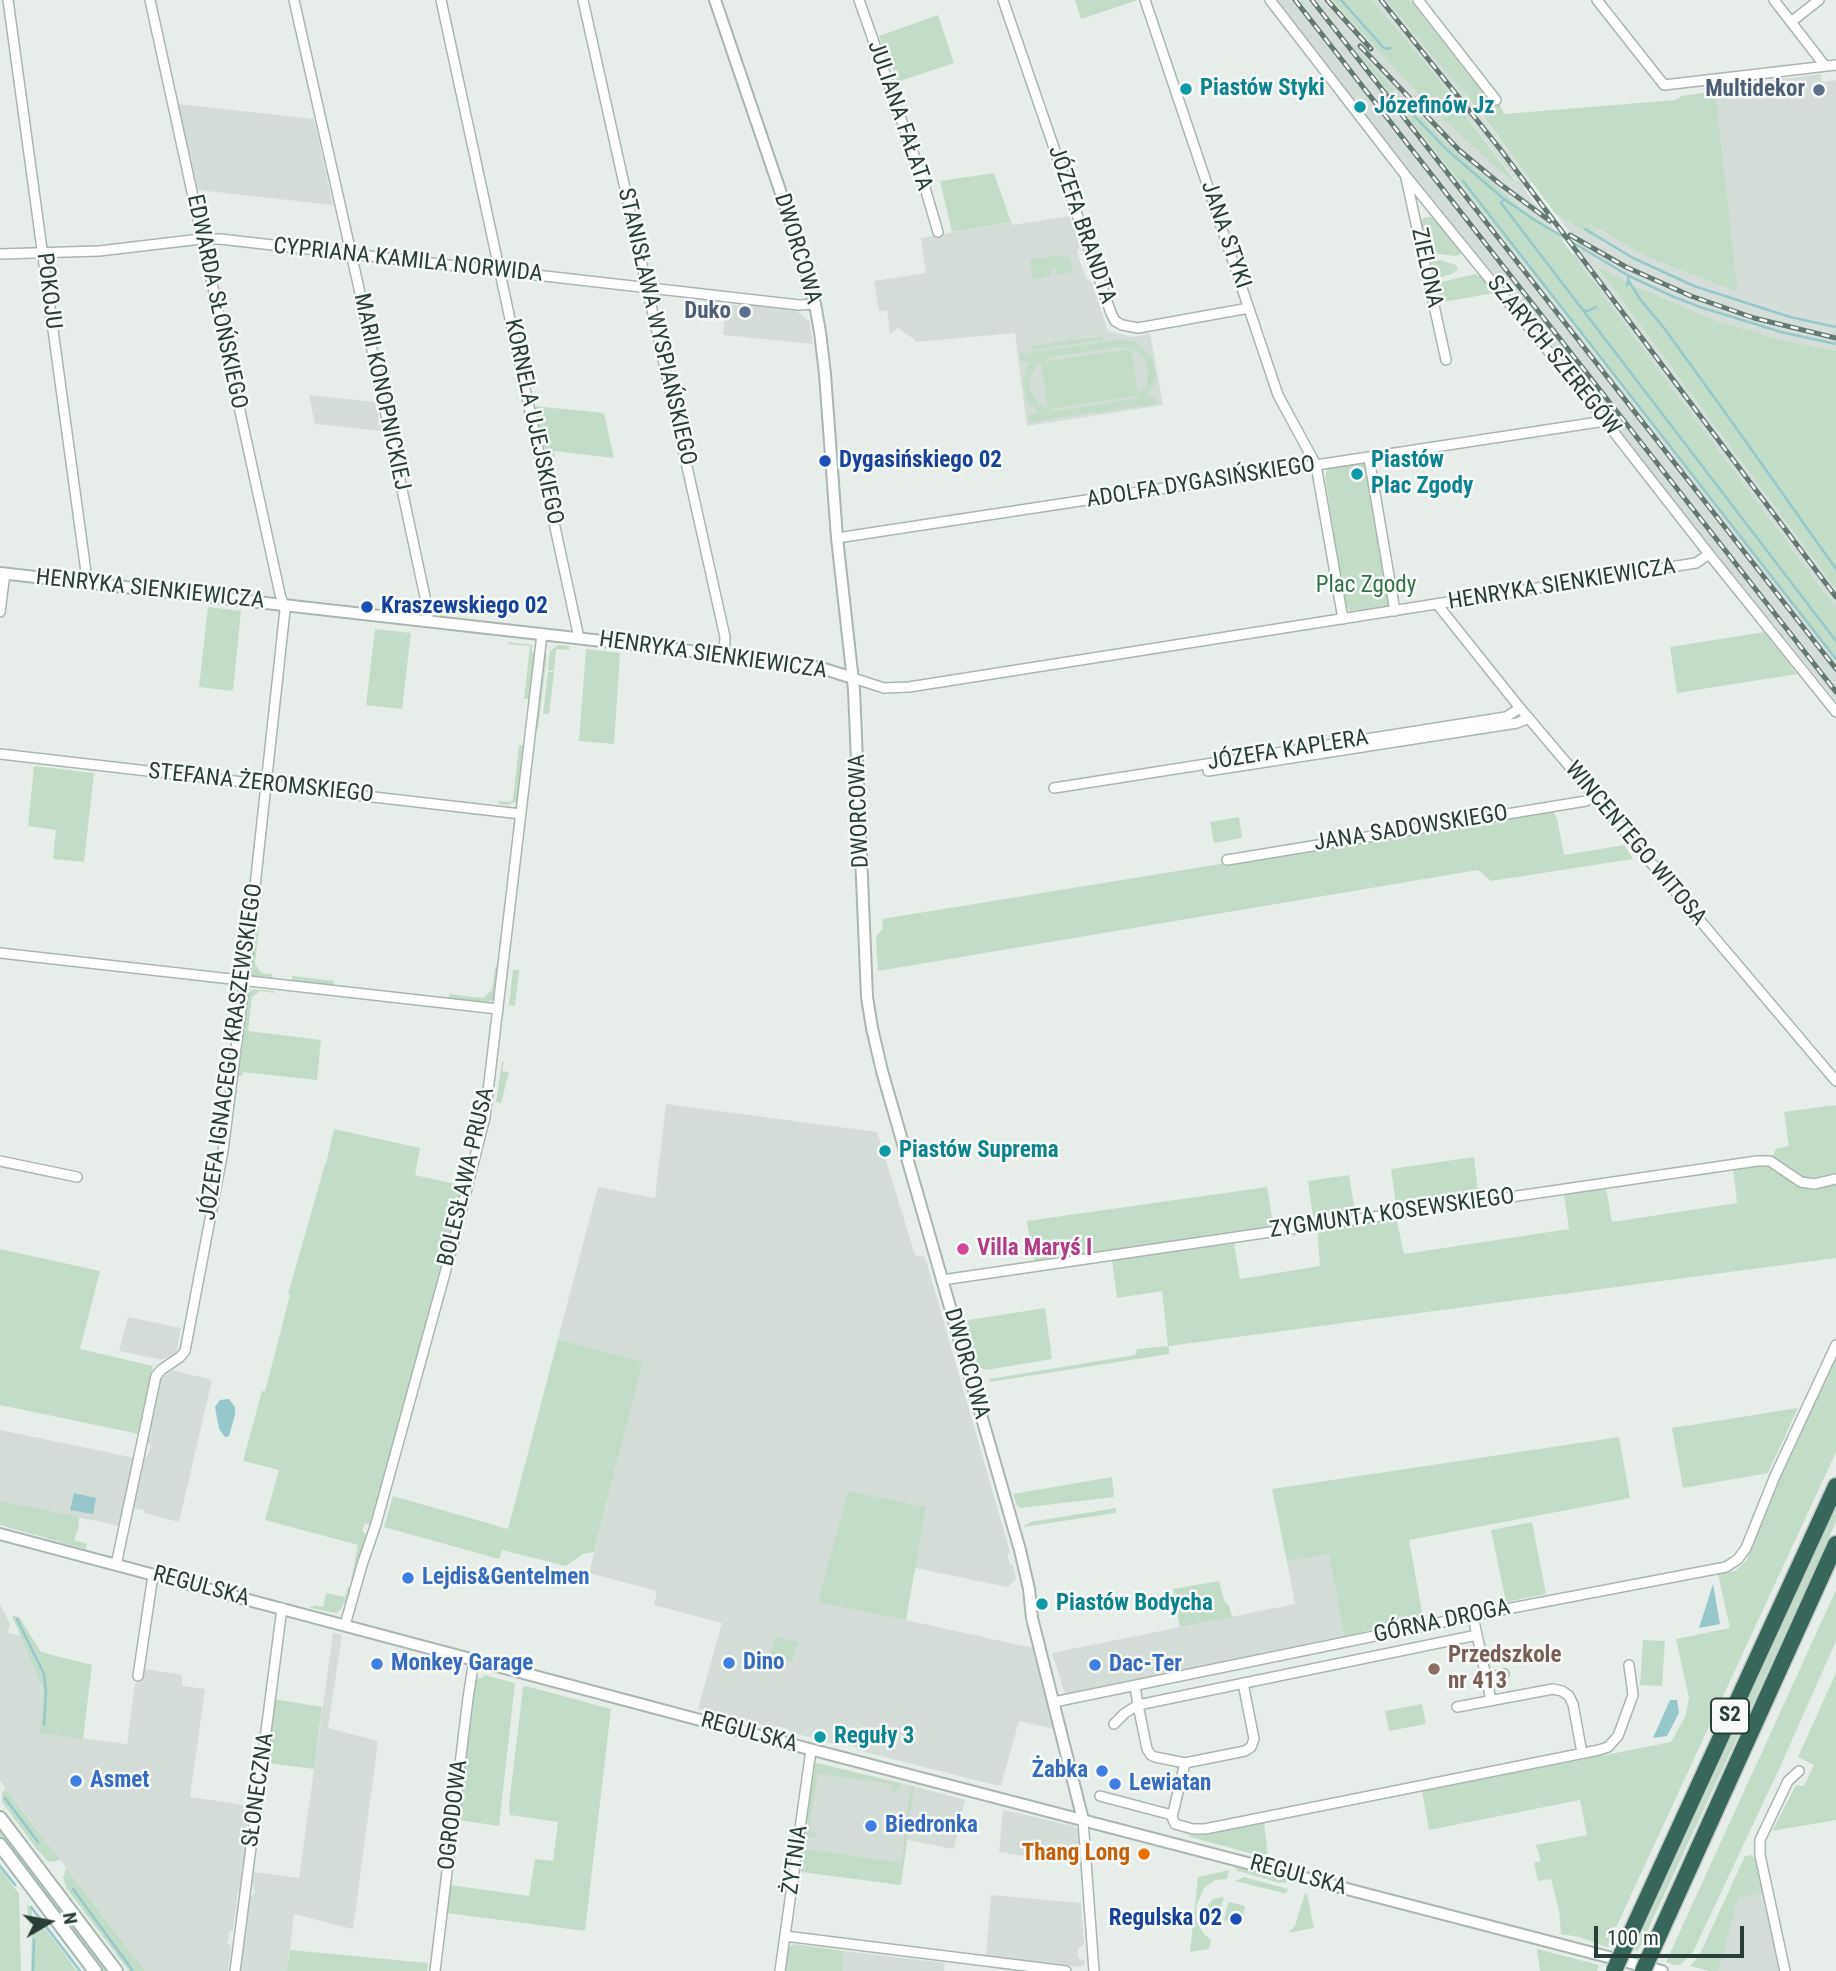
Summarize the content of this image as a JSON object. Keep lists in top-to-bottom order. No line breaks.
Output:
{"streets":{"highway":["S2"],"street":["JULIANA FAŁATA","JÓZEFA BRANDTA","JANA STYKI","DWORCOWA","CYPRIANA KAMILA NORWIDA","ZIELONA","POKOJU","EDWARDA SŁOŃSKIEGO","STANISŁAWA WYSPIAŃSKIEGO","SZARYCH SZEREGÓW","MARII KONOPNICKIEJ","KORNELA UJEJSKIEGO","ADOLFA DYGASIŃSKIEGO","HENRYKA SIENKIEWICZA","JÓZEFA KAPLERA","STEFANA ŻEROMSKIEGO","JANA SADOWSKIEGO","WINCENTEGO WITOSA","JÓZEFA IGNACEGO KRASZEWSKIEGO","BOLESŁAWA PRUSA","ZYGMUNTA KOSEWSKIEGO","REGULSKA","GÓRNA DROGA","SŁONECZNA","OGRODOWA","ŻYTNIA"]},"crossings":[["JÓZEFA BRANDTA","JANA STYKI"],["JANA STYKI","ADOLFA DYGASIŃSKIEGO"],["DWORCOWA","CYPRIANA KAMILA NORWIDA"],["DWORCOWA","ADOLFA DYGASIŃSKIEGO"],["DWORCOWA","HENRYKA SIENKIEWICZA"],["DWORCOWA","ZYGMUNTA KOSEWSKIEGO"],["DWORCOWA","REGULSKA"],["DWORCOWA","GÓRNA DROGA"],["CYPRIANA KAMILA NORWIDA","POKOJU"],["CYPRIANA KAMILA NORWIDA","EDWARDA SŁOŃSKIEGO"],["CYPRIANA KAMILA NORWIDA","STANISŁAWA WYSPIAŃSKIEGO"],["CYPRIANA KAMILA NORWIDA","MARII KONOPNICKIEJ"],["CYPRIANA KAMILA NORWIDA","KORNELA UJEJSKIEGO"],["ZIELONA","SZARYCH SZEREGÓW"],["POKOJU","HENRYKA SIENKIEWICZA"],["EDWARDA SŁOŃSKIEGO","HENRYKA SIENKIEWICZA"],["EDWARDA SŁOŃSKIEGO","JÓZEFA IGNACEGO KRASZEWSKIEGO"],["STANISŁAWA WYSPIAŃSKIEGO","HENRYKA SIENKIEWICZA"],["SZARYCH SZEREGÓW","ADOLFA DYGASIŃSKIEGO"],["SZARYCH SZEREGÓW","HENRYKA SIENKIEWICZA"],["MARII KONOPNICKIEJ","HENRYKA SIENKIEWICZA"],["KORNELA UJEJSKIEGO","HENRYKA SIENKIEWICZA"],["HENRYKA SIENKIEWICZA","WINCENTEGO WITOSA"],["HENRYKA SIENKIEWICZA","JÓZEFA IGNACEGO KRASZEWSKIEGO"],["HENRYKA SIENKIEWICZA","BOLESŁAWA PRUSA"],["JÓZEFA KAPLERA","WINCENTEGO WITOSA"],["STEFANA ŻEROMSKIEGO","JÓZEFA IGNACEGO KRASZEWSKIEGO"],["STEFANA ŻEROMSKIEGO","BOLESŁAWA PRUSA"],["JANA SADOWSKIEGO","WINCENTEGO WITOSA"],["JÓZEFA IGNACEGO KRASZEWSKIEGO","REGULSKA"],["BOLESŁAWA PRUSA","REGULSKA"],["REGULSKA","SŁONECZNA"],["REGULSKA","OGRODOWA"],["REGULSKA","ŻYTNIA"]],"parks":["Plac Zgody"],"places":["Piastów Styki","Multidekor","Józefinów Jz","Duko","Dygasińskiego 02","Piastów Plac Zgody","Kraszewskiego 02","Piastów Suprema","Villa Maryś I","Lejdis&Gentelmen","Piastów Bodycha","Dino","Monkey Garage","Dac-Ter","Przedszkole nr 413","Reguły 3","Żabka","Asmet","Lewiatan","Biedronka","Thang Long","Regulska 02"],"scale_bar":"100 m","north":"right"}
